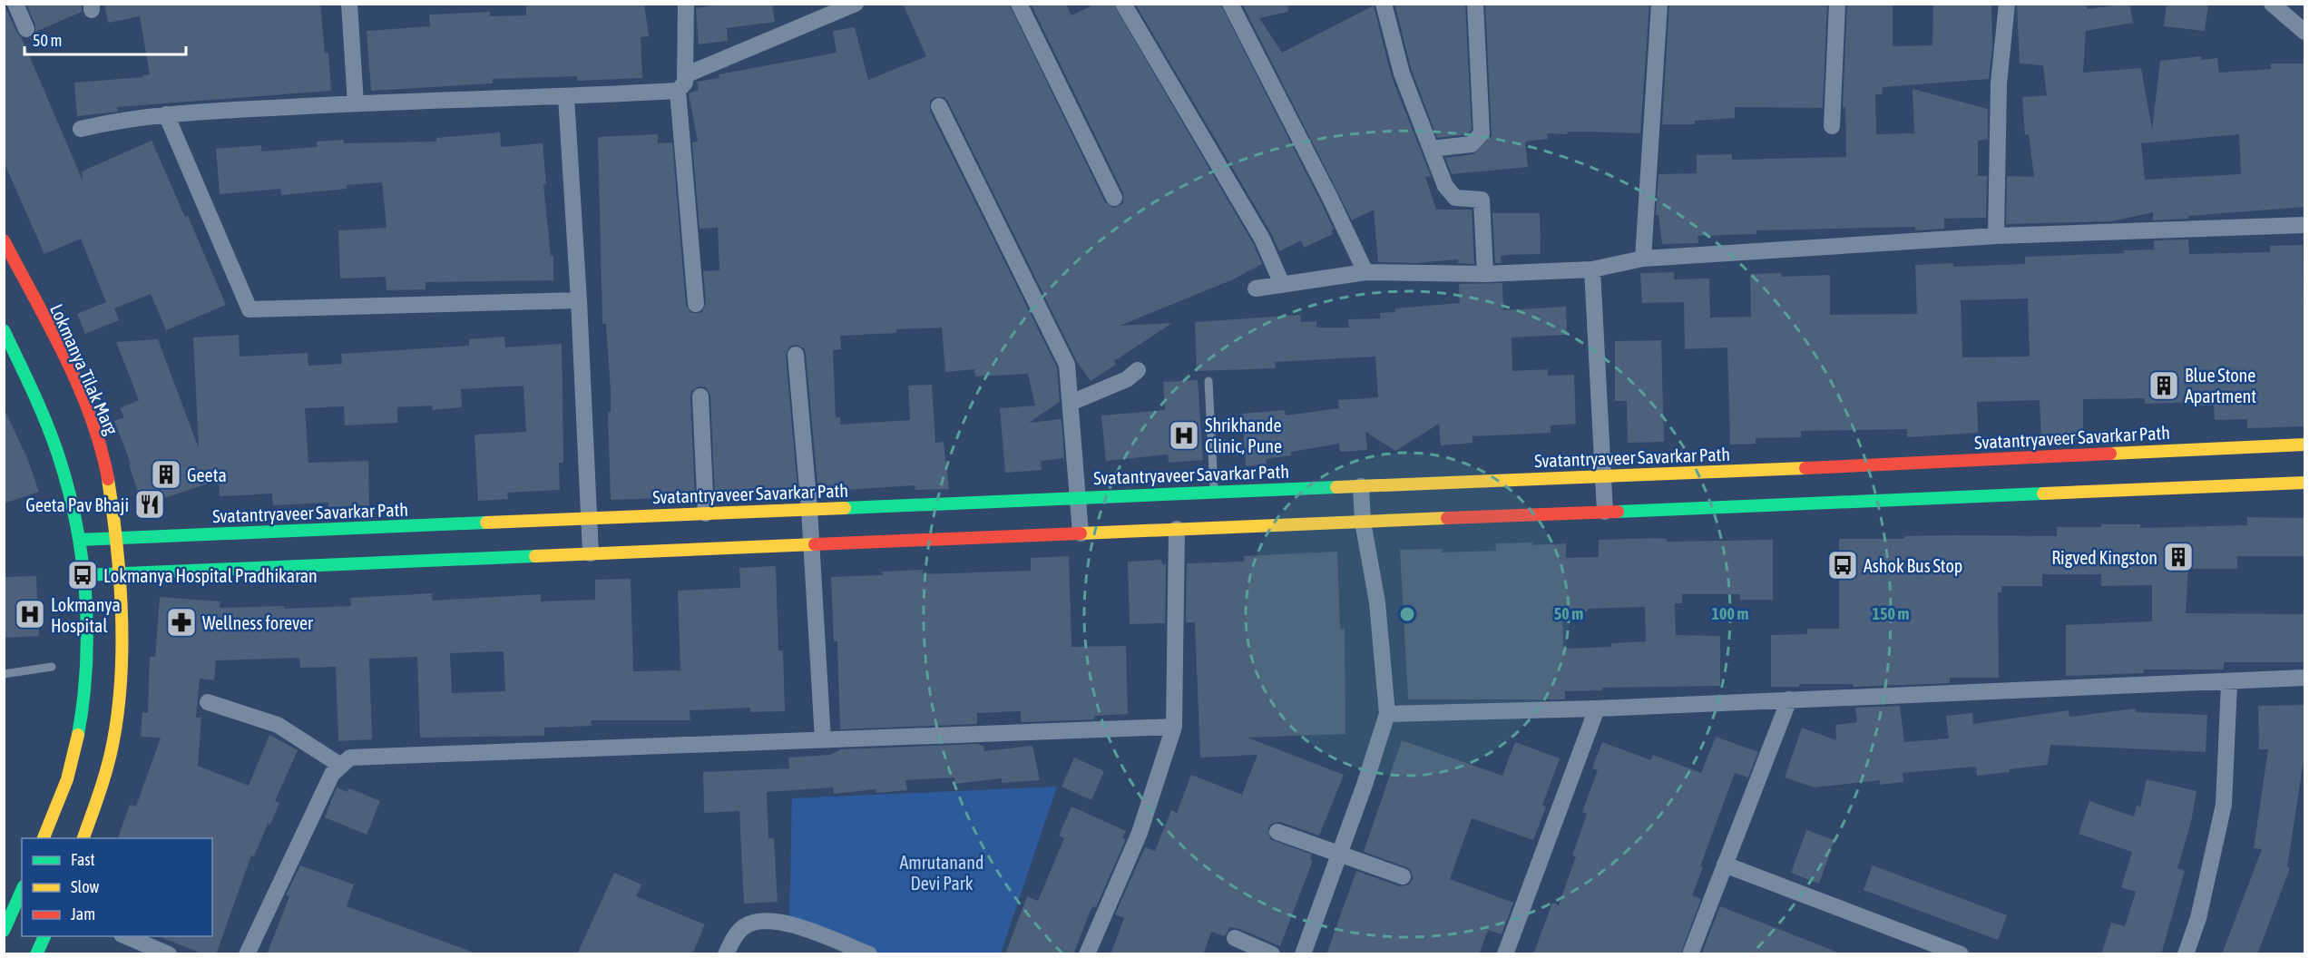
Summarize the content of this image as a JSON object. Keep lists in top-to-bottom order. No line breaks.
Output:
{"streets":{"main road":["Lokmanya Tilak Marg","Svatantryaveer Savarkar Path"]},"crossings":[["Lokmanya Tilak Marg","Svatantryaveer Savarkar Path"]],"parks":["Amrutanand Devi Park"],"places":{"building":["Blue Stone Apartment","Geeta","Rigved Kingston"],"hospital":["Shrikhande Clinic, Pune","Lokmanya Hospital"],"restaurant":["Geeta Pav Bhaji"],"bus stop":["Ashok Bus Stop","Lokmanya Hospital Pradhikaran"],"pharmacy":["Wellness forever"]},"legend":["Fast","Slow","Jam"],"scale_bar":"50 m","rings":["50 m","100 m","150 m"]}
